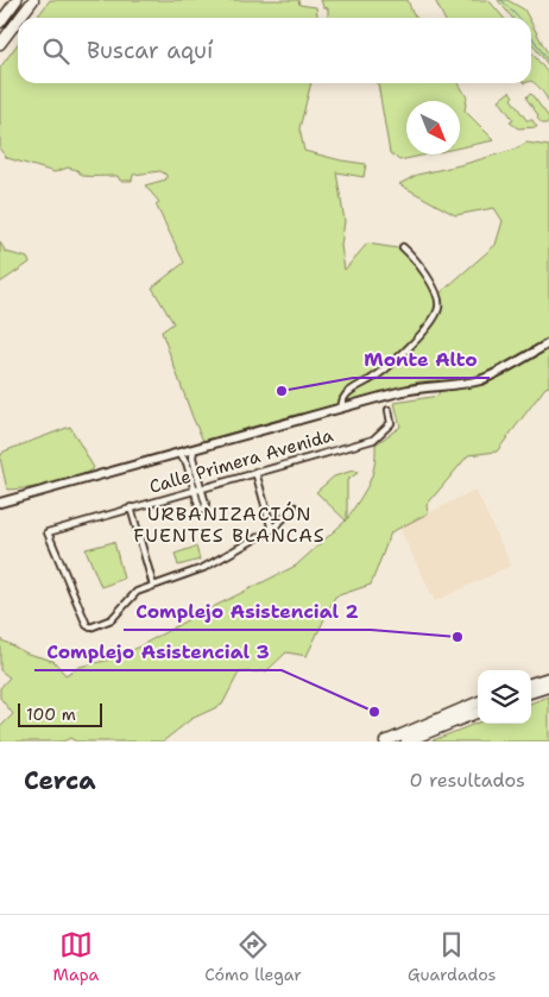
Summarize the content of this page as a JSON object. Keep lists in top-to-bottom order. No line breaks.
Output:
{"streets":{"street":["Calle Primera Avenida"]},"districts":["URBANIZACIÓN FUENTES BLANCAS"],"places":["Monte Alto","Complejo Asistencial 2","Complejo Asistencial 3"],"scale_bar":"100 m","north":"bottom right","page":{"search":"Buscar aquí","scale":"100 m","heading":["Cerca","0 resultados"],"nav":["Mapa","Cómo llegar","Guardados"]}}
